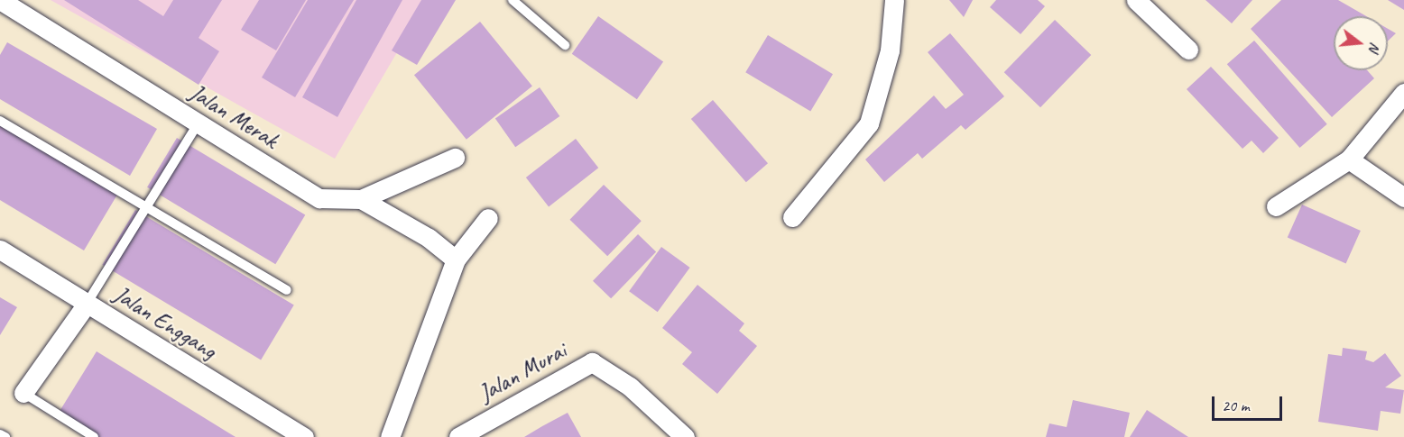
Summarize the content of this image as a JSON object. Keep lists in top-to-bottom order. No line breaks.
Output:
{"streets":{"street":["Jalan Merak","Jalan Enggang","Jalan Murai"]},"scale_bar":"20 m","north":"right"}
